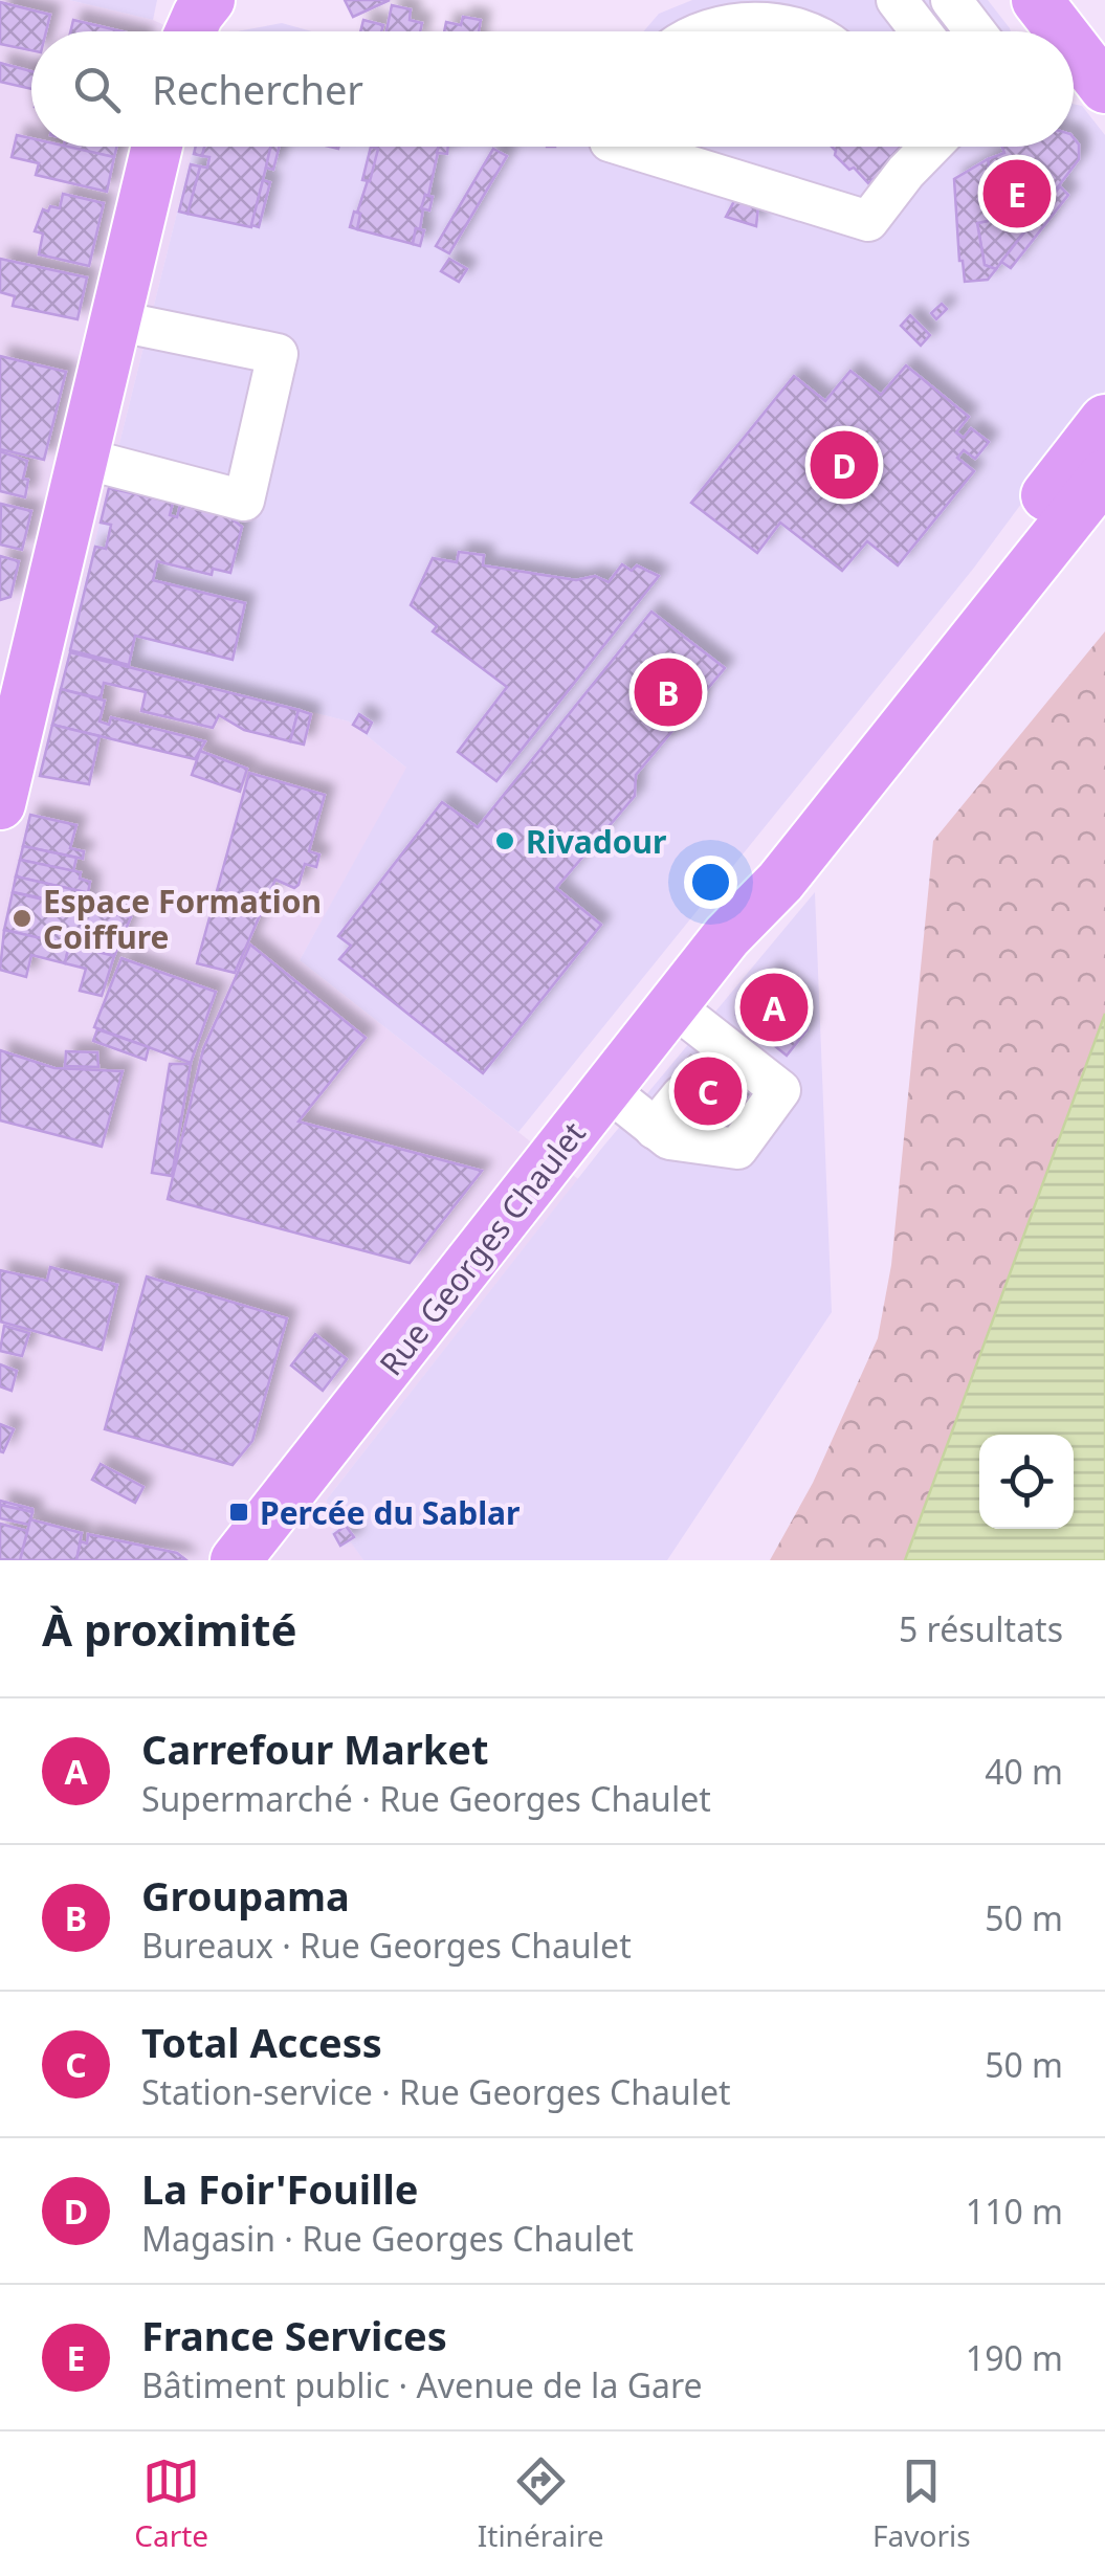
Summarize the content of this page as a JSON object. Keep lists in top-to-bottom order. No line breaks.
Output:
{"streets":{"main road":["Rue Georges Chaulet"]},"places":{"other":["Rivadour","Espace Formation Coiffure"],"transit":["Percée du Sablar"]},"page":{"search":"Rechercher","pins":["E","D","B","A","C"],"heading":["À proximité","5 résultats"],"list":[{"mark":"A","name":"Carrefour Market","note":"Supermarché · Rue Georges Chaulet","value":"40 m"},{"mark":"B","name":"Groupama","note":"Bureaux · Rue Georges Chaulet","value":"50 m"},{"mark":"C","name":"Total Access","note":"Station-service · Rue Georges Chaulet","value":"50 m"},{"mark":"D","name":"La Foir'Fouille","note":"Magasin · Rue Georges Chaulet","value":"110 m"},{"mark":"E","name":"France Services","note":"Bâtiment public · Avenue de la Gare","value":"190 m"}],"nav":["Carte","Itinéraire","Favoris"]}}
